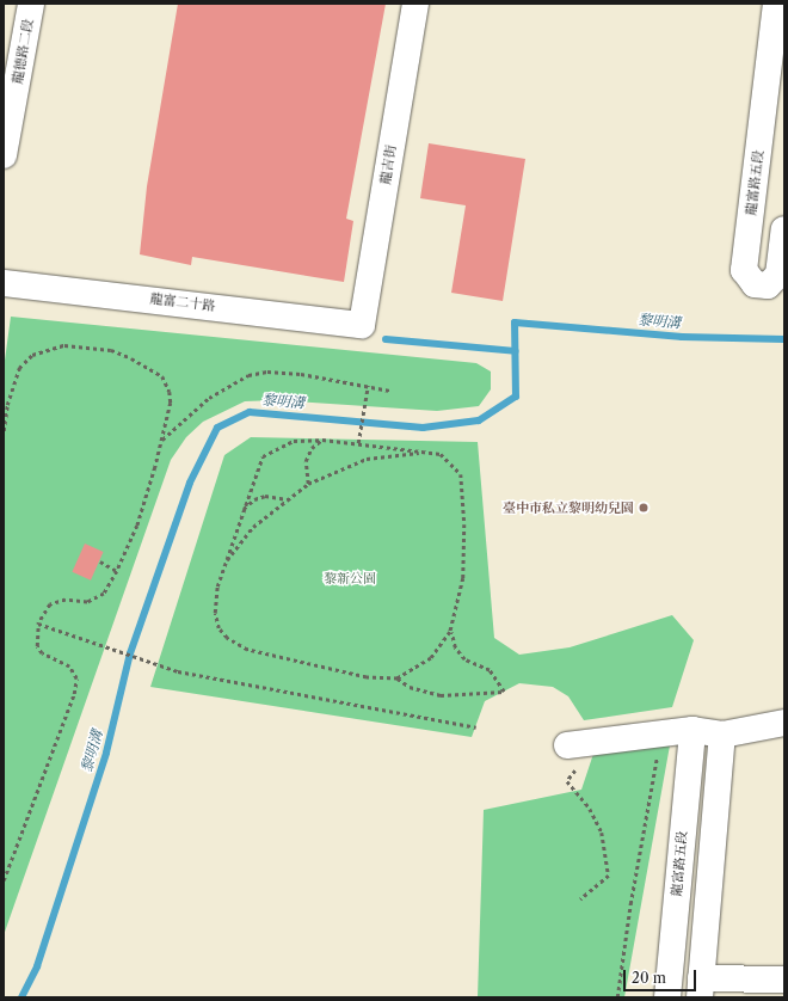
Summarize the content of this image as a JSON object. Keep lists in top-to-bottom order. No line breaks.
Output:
{"streets":{"street":["龍德路二段","龍吉街","龍富路五段","龍富二十路"]},"crossings":[["龍吉街","龍富二十路"]],"water":["黎明溝"],"parks":["黎新公園"],"places":["臺中市私立黎明幼兒園"],"scale_bar":"20 m"}
